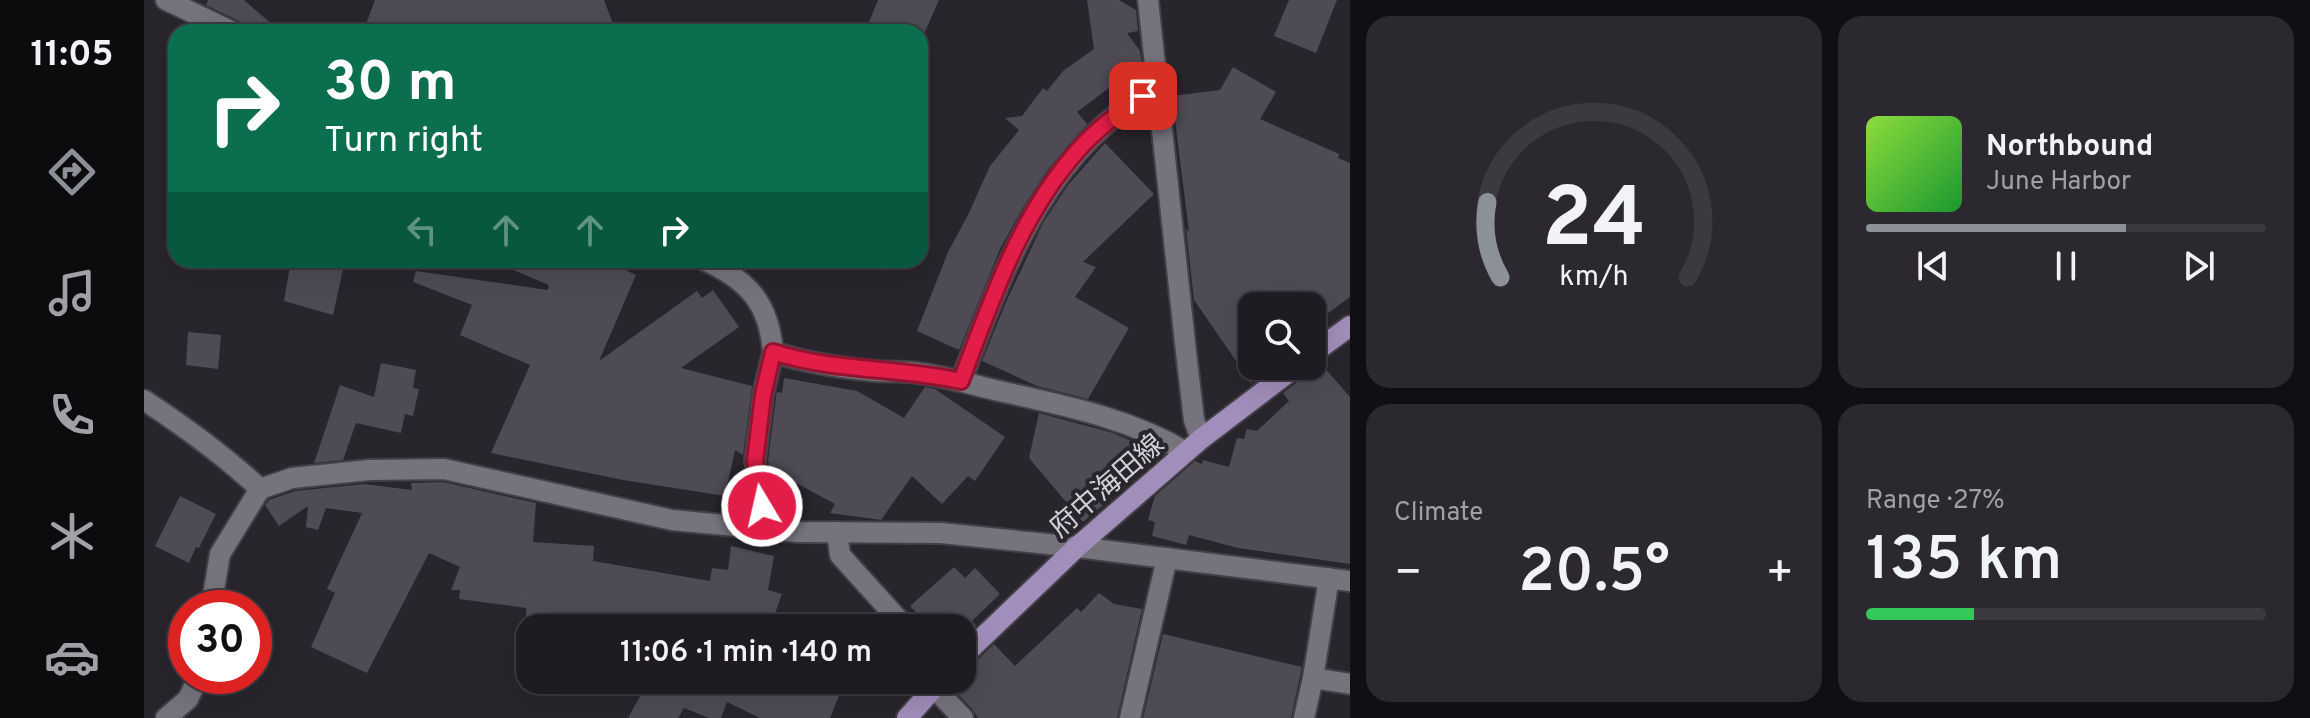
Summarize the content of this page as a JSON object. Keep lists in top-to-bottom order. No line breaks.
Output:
{"streets":{"main road":["府中海田線"]},"page":{"tabs":"11:05","turn":["30 m","Turn right"],"song":["Northbound","June Harbor"],"tile":["Climate",["Range · 27%","135 km"]],"heat":["−","20.5°","+"],"limit":"30","trip":"11:06 · 1 min · 140 m","gauge":["24","km/h"]}}
